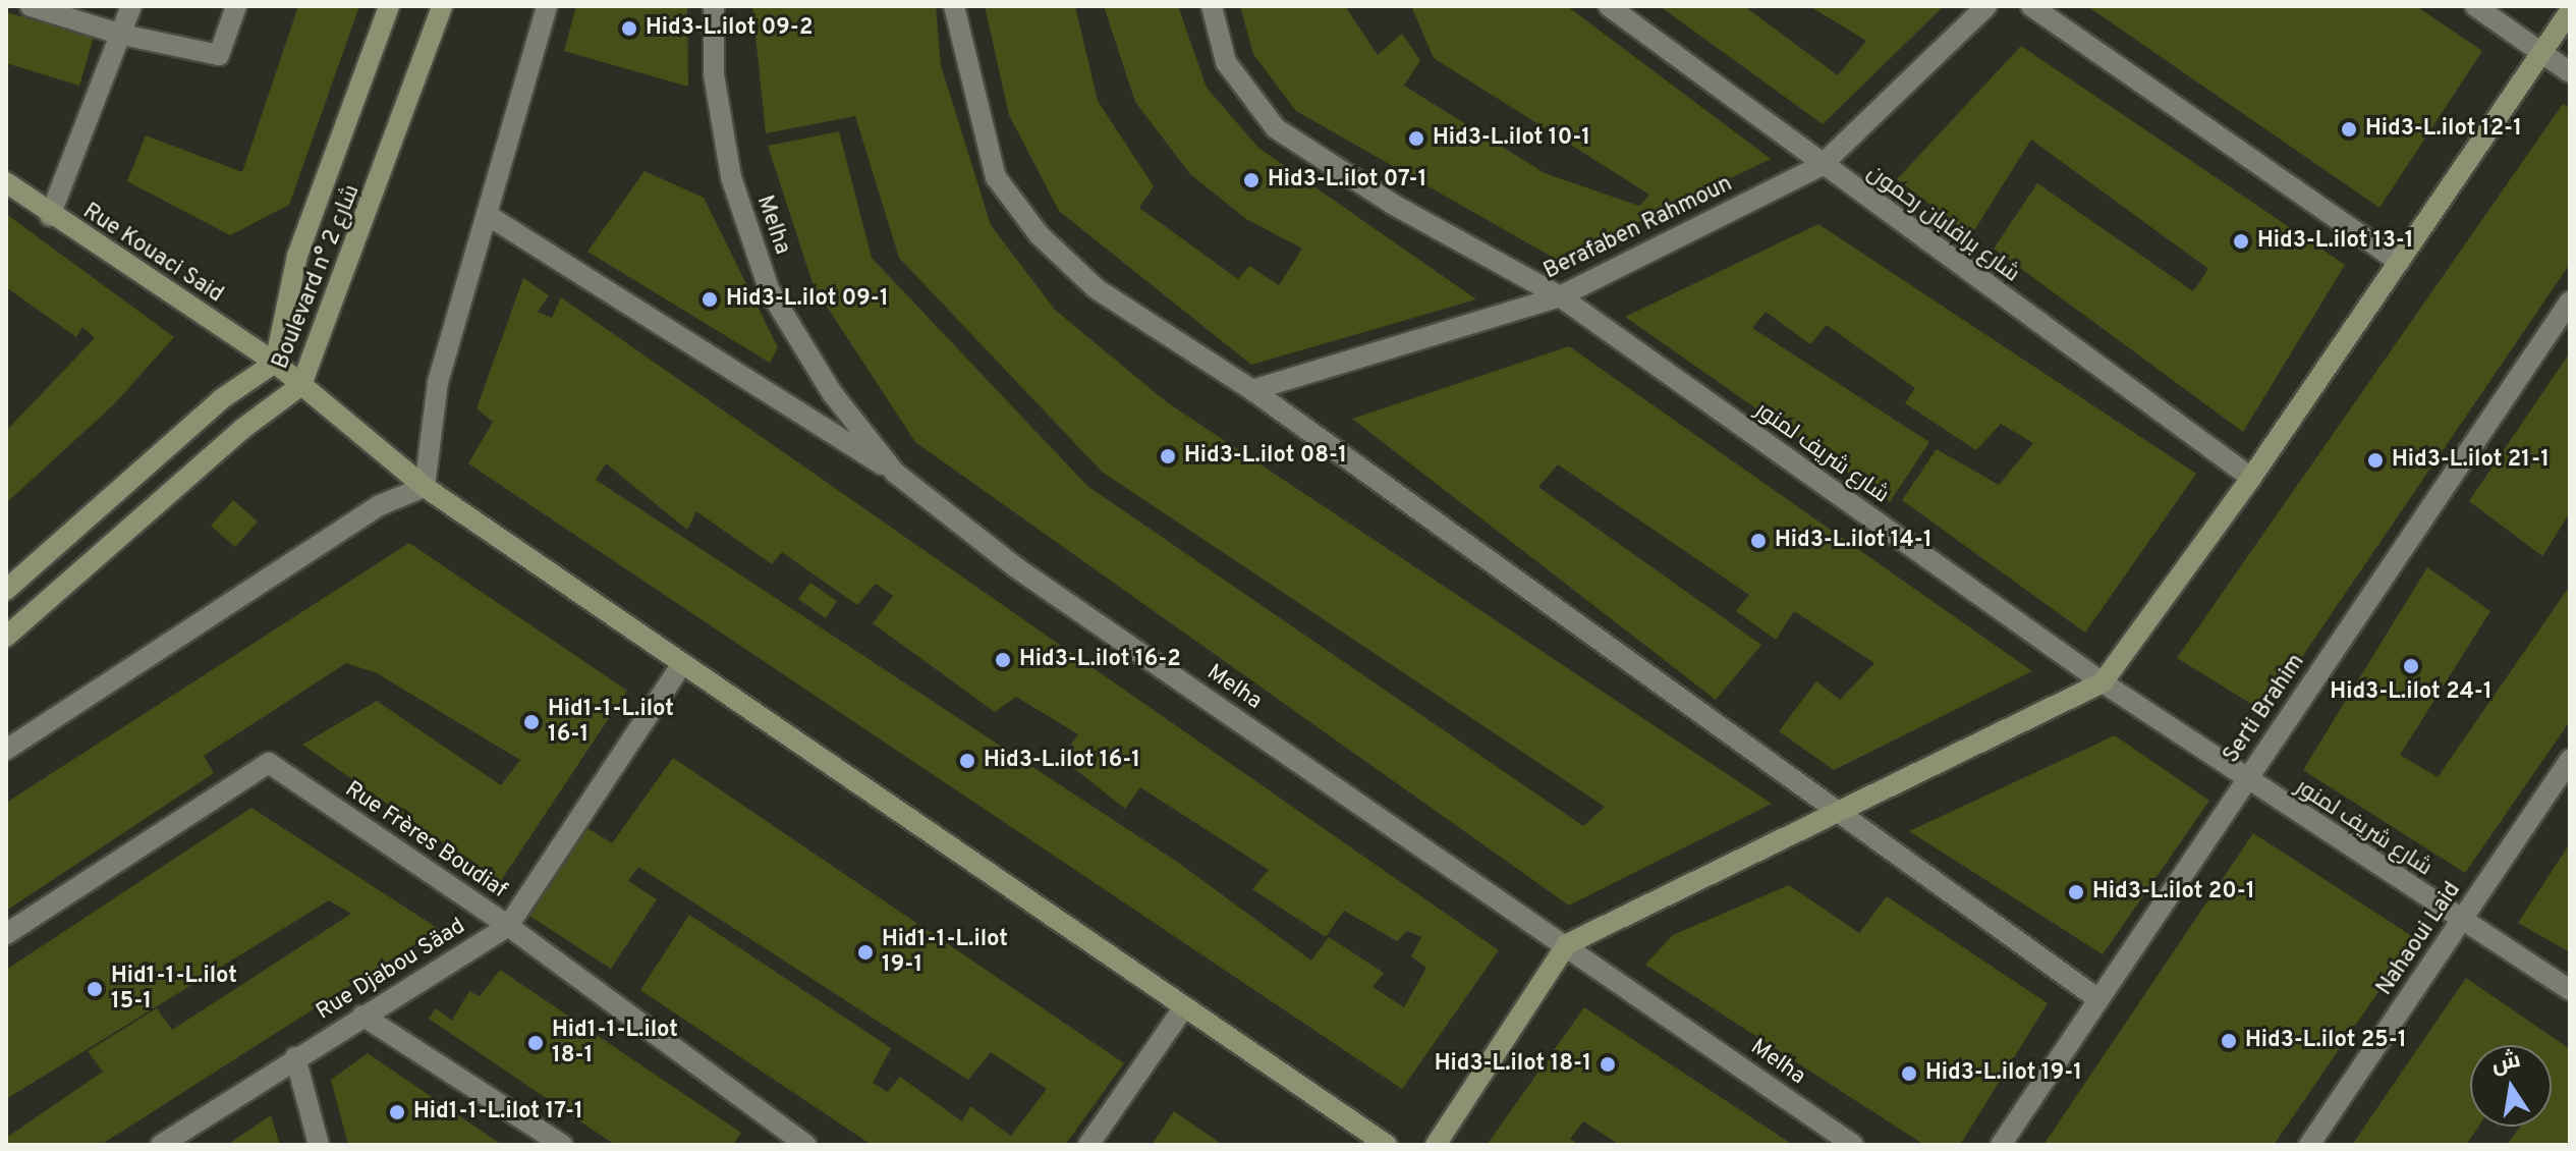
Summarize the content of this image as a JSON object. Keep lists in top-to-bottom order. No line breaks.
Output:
{"streets":{"street":["شارع برافابان رحمون","Melha","Berafaben Rahmoun","Rue Kouaci Said","Boulevard n° شارع 2","شارع شريف لمنور","Serti Brahim","Rue Frères Boudiaf","Nahaoui Laid","Rue Djabou Säad"]},"crossings":[["شارع برافابان رحمون","Berafaben Rahmoun"],["Berafaben Rahmoun","شارع شريف لمنور"],["Rue Kouaci Said","Boulevard n° شارع 2"],["Rue Kouaci Said","Rue Djabou Säad"],["شارع شريف لمنور","Serti Brahim"],["شارع شريف لمنور","Nahaoui Laid"],["Rue Frères Boudiaf","Rue Djabou Säad"]],"places":["Hid3-L.ilot 09-2","Hid3-L.ilot 12-1","Hid3-L.ilot 10-1","Hid3-L.ilot 07-1","Hid3-L.ilot 13-1","Hid3-L.ilot 09-1","Hid3-L.ilot 08-1","Hid3-L.ilot 21-1","Hid3-L.ilot 14-1","Hid3-L.ilot 16-2","Hid3-L.ilot 24-1","Hid1-1-L.ilot 16-1","Hid3-L.ilot 16-1","Hid3-L.ilot 20-1","Hid1-1-L.ilot 19-1","Hid1-1-L.ilot 15-1","Hid3-L.ilot 25-1","Hid1-1-L.ilot 18-1","Hid3-L.ilot 18-1","Hid3-L.ilot 19-1","Hid1-1-L.ilot 17-1"],"north":"top"}
